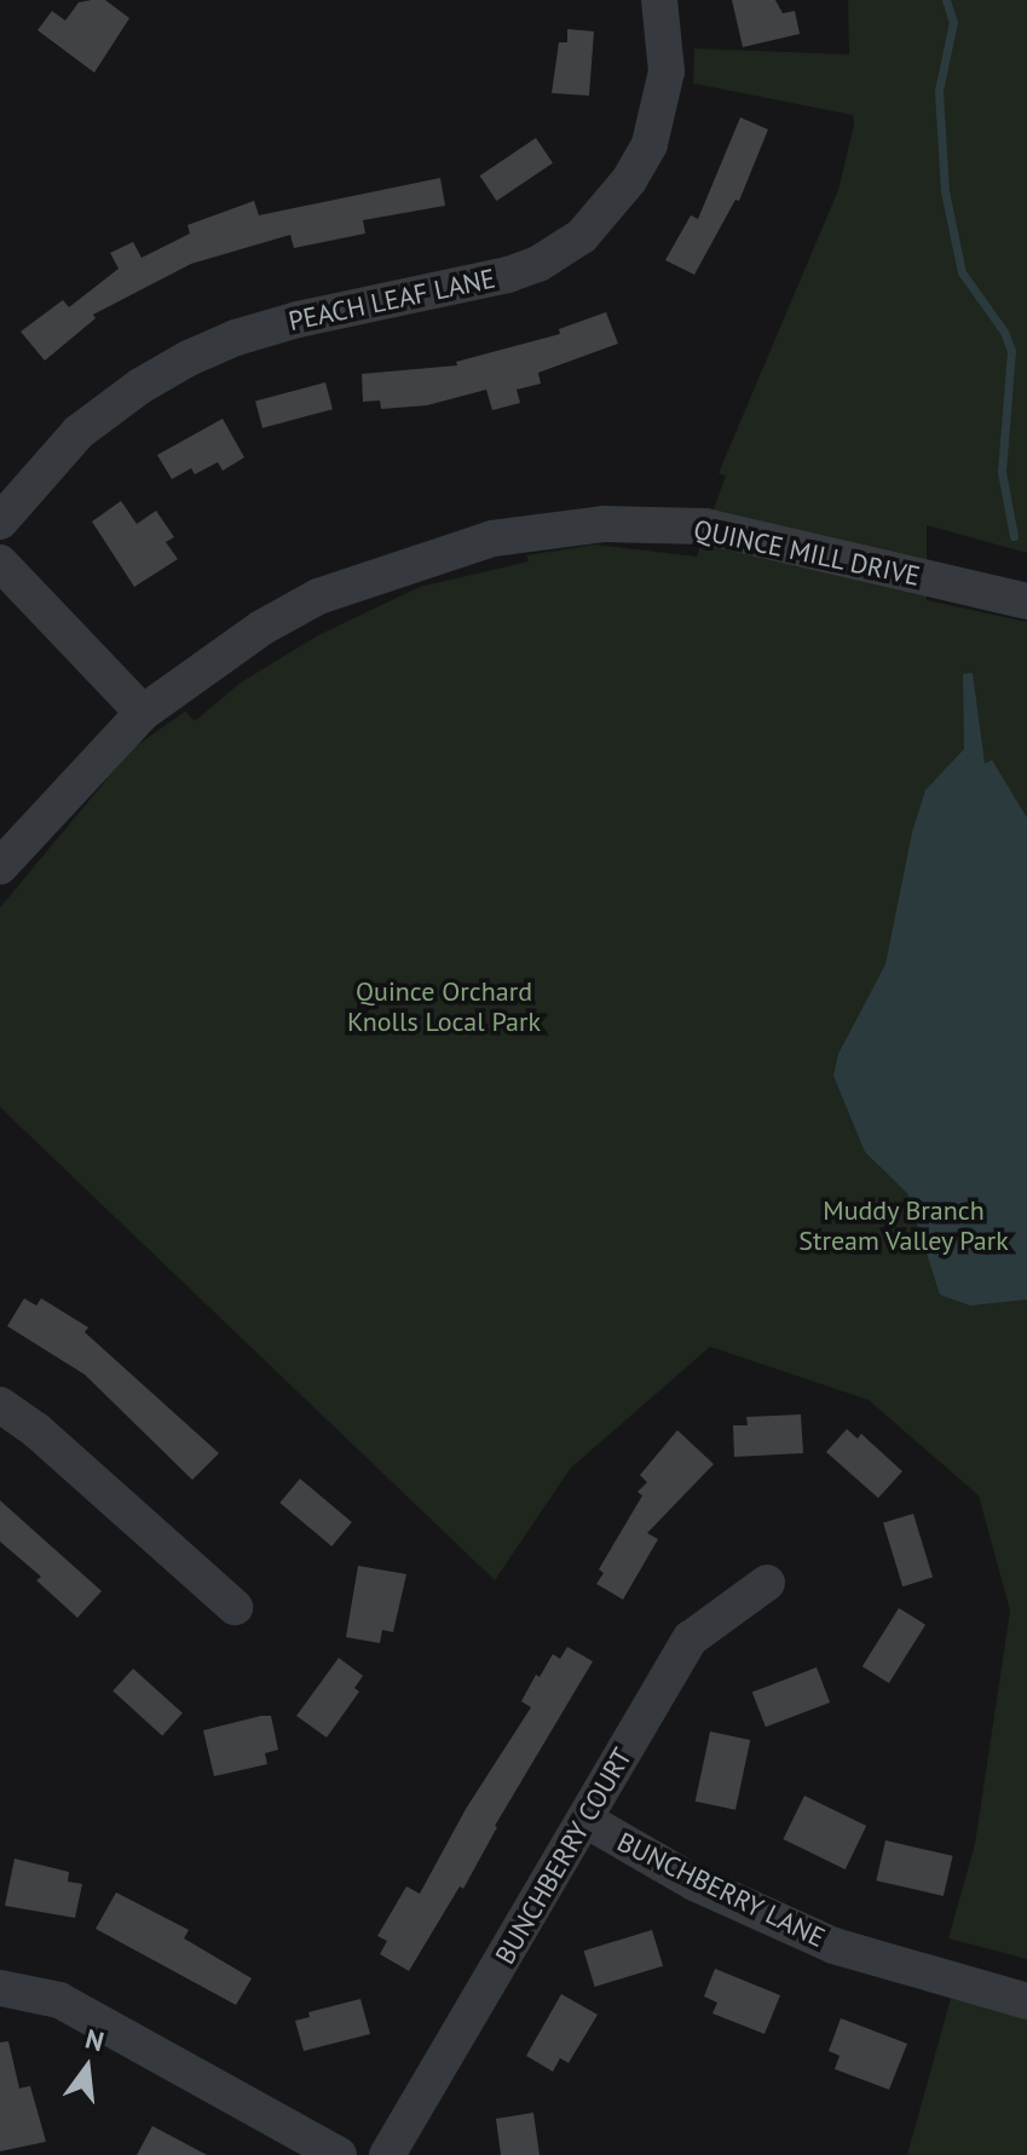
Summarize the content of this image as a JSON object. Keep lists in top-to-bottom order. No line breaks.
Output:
{"streets":{"street":["PEACH LEAF LANE","QUINCE MILL DRIVE","BUNCHBERRY COURT","BUNCHBERRY LANE"]},"crossings":[["BUNCHBERRY COURT","BUNCHBERRY LANE"]],"parks":["Quince Orchard Knolls Local Park","Muddy Branch Stream Valley Park"],"north":"top"}
